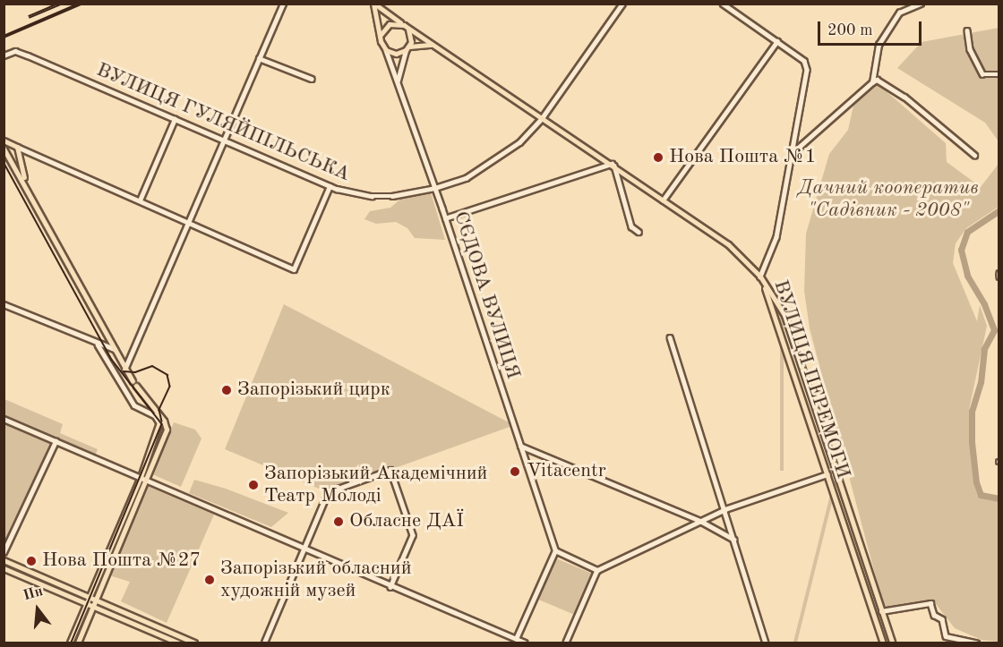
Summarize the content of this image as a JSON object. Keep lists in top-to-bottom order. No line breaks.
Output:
{"streets":{"main road":["ВУЛИЦЯ ПЕРЕМОГИ"],"street":["ВУЛИЦЯ ГУЛЯЙПІЛЬСЬКА","СЄДОВА ВУЛИЦЯ"]},"crossings":[["ВУЛИЦЯ ГУЛЯЙПІЛЬСЬКА","СЄДОВА ВУЛИЦЯ"]],"parks":["Дачний кооператив \"Садівник - 2008\""],"places":["Нова Пошта №1","Запорізький цирк","Vitacentr","Запорізький Академічний Театр Молоді","Обласне ДАЇ","Нова Пошта №27","Запорізький обласний художній музей"],"scale_bar":"200 m","north":"top"}
